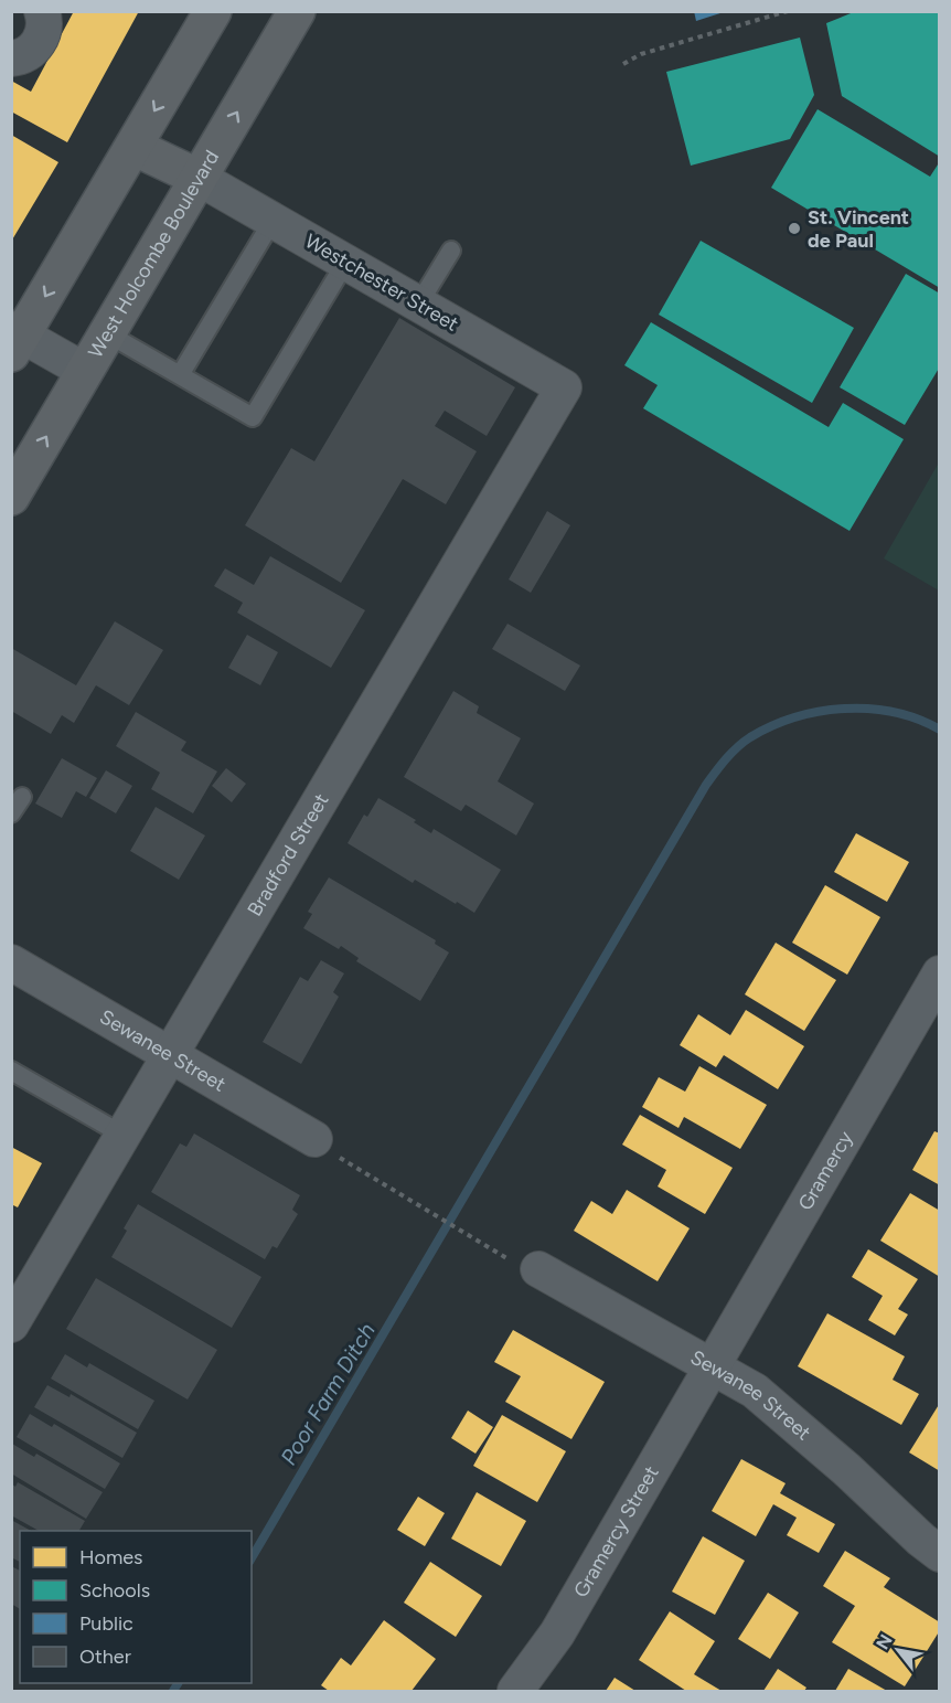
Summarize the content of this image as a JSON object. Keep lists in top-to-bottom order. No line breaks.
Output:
{"streets":{"main road":["West Holcombe Boulevard"],"street":["Westchester Street","Bradford Street","Sewanee Street","Gramercy","Gramercy Street"]},"crossings":[["West Holcombe Boulevard","Westchester Street"],["Westchester Street","Bradford Street"],["Bradford Street","Sewanee Street"],["Sewanee Street","Gramercy"],["Sewanee Street","Gramercy Street"],["Gramercy","Gramercy Street"]],"water":["Poor Farm Ditch"],"places":["St. Vincent de Paul"],"legend":["Homes","Schools","Public","Other"],"north":"top left"}
